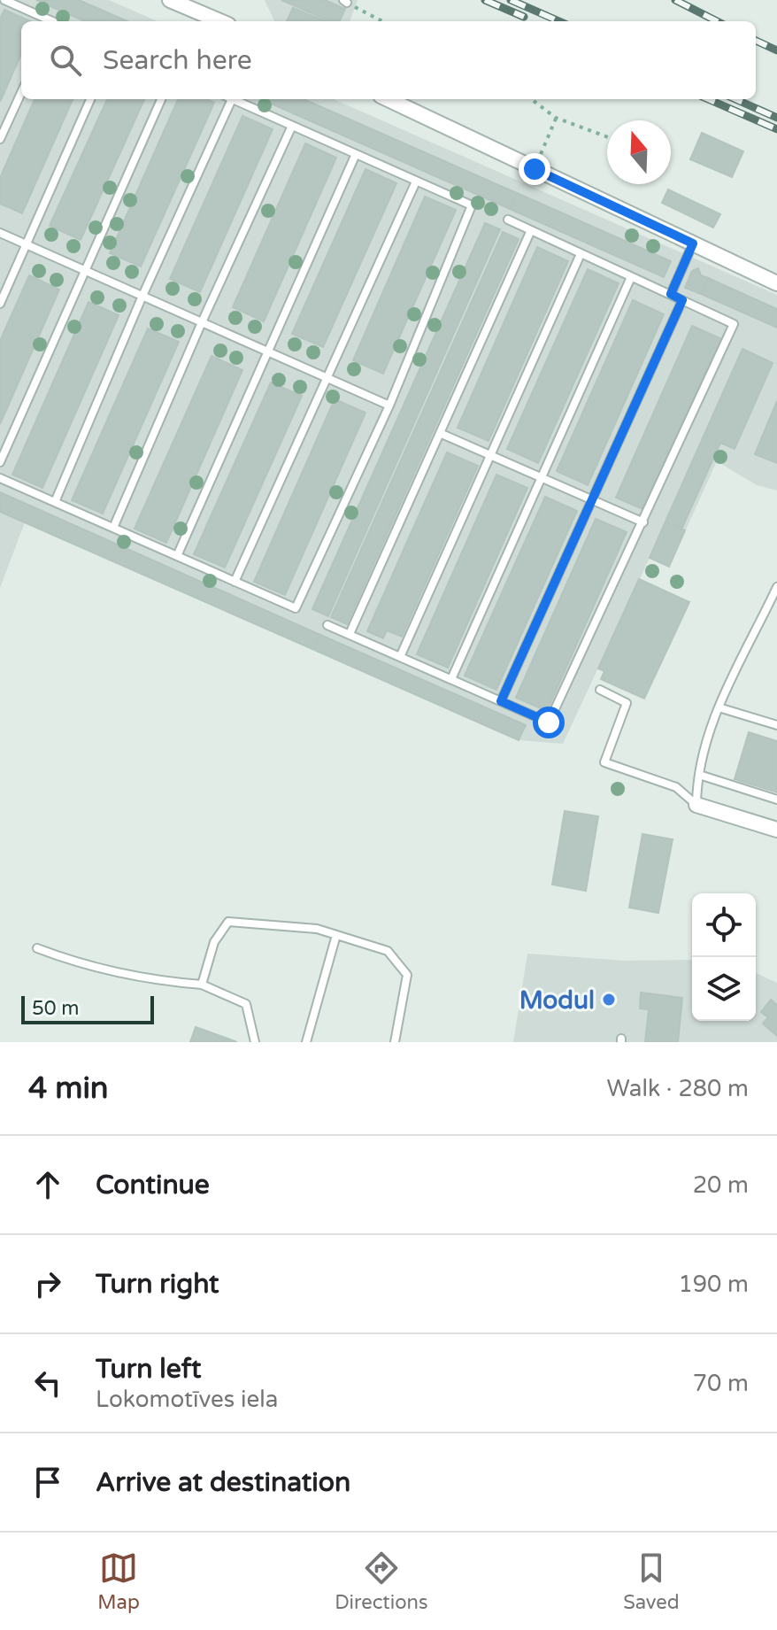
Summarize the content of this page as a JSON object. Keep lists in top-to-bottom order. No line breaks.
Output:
{"places":["Modul"],"scale_bar":"50 m","north":"top","page":{"search":"Search here","scale":"50 m","heading":["4 min","Walk · 280 m"],"list":[["Continue","20 m"],["Turn right","190 m"],["Turn left","Lokomotīves iela","70 m"],"Arrive at destination"],"nav":["Map","Directions","Saved"]}}
